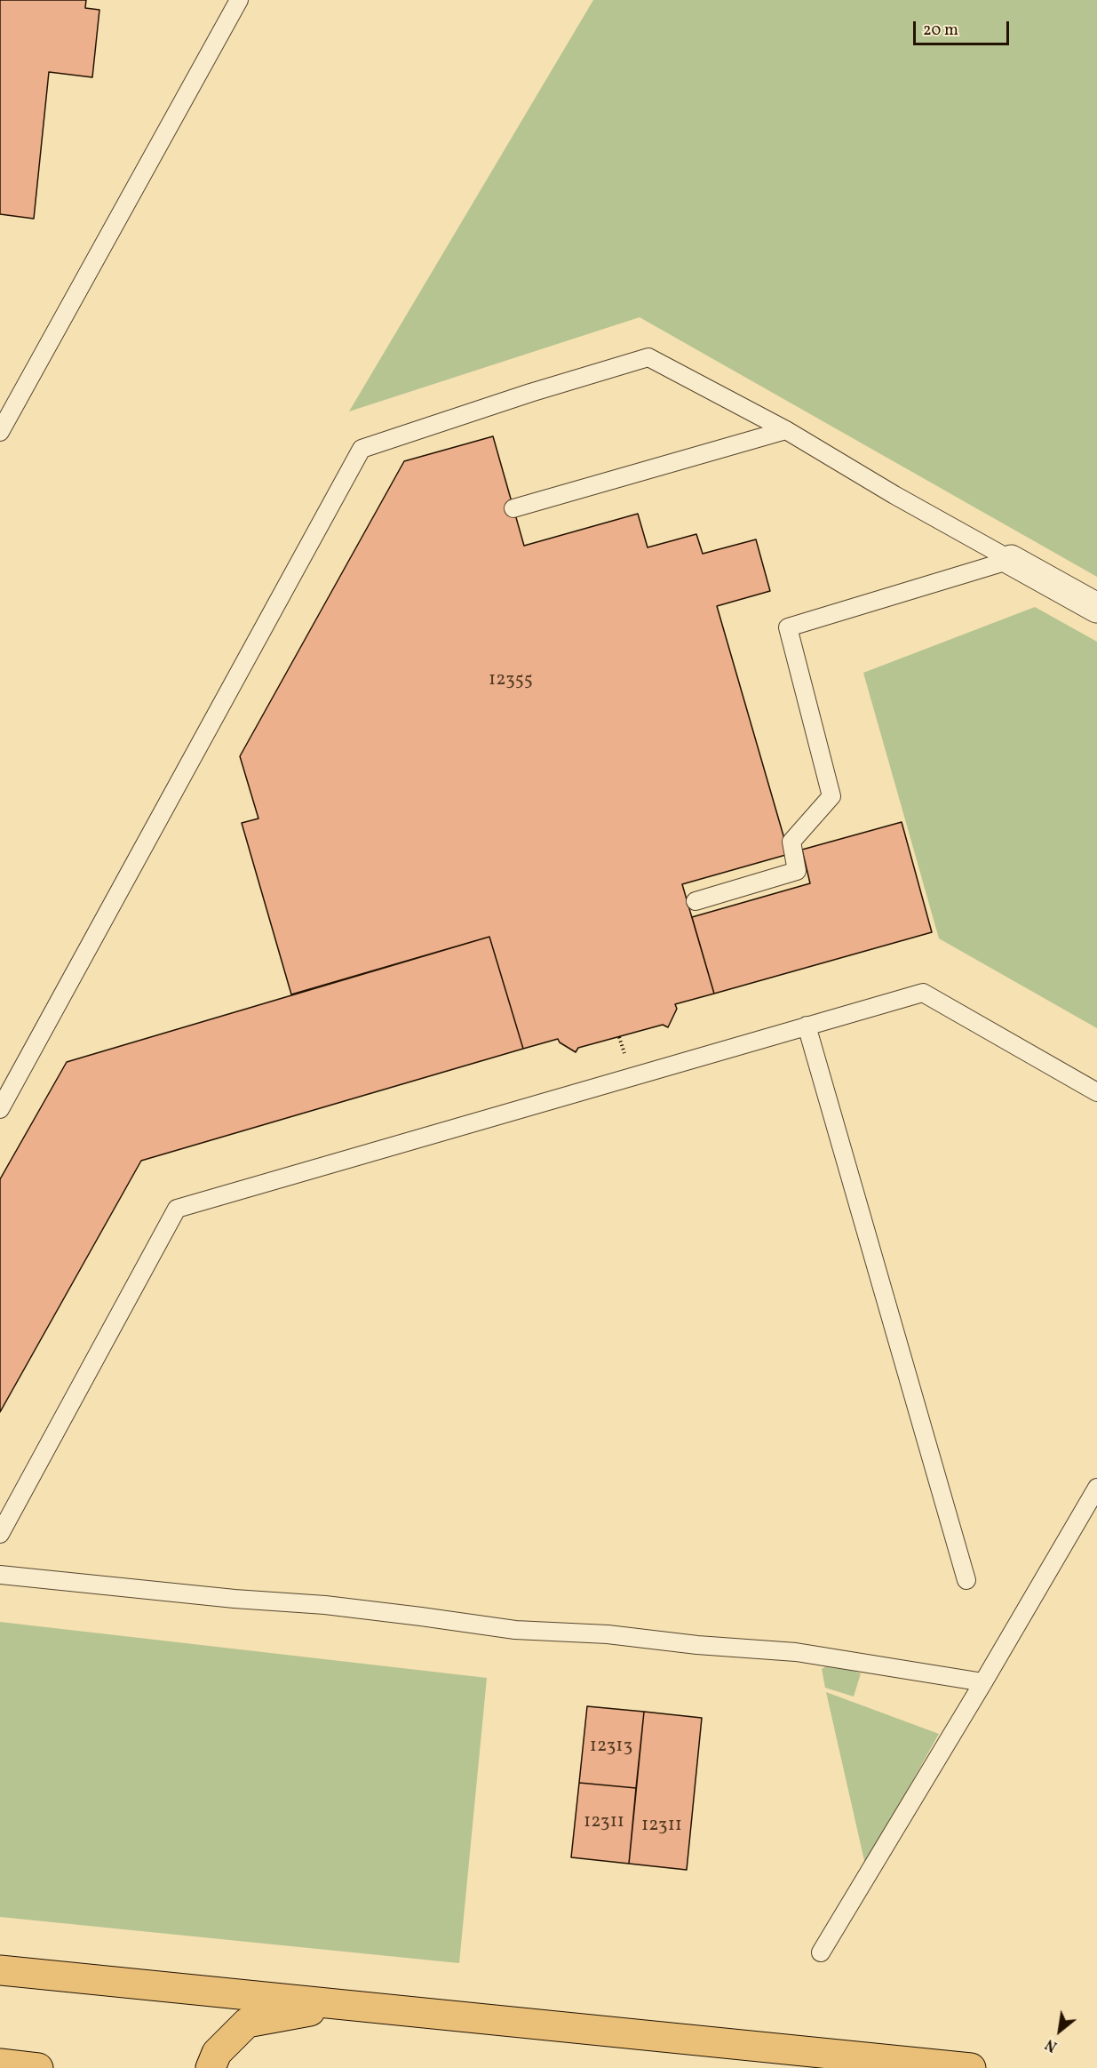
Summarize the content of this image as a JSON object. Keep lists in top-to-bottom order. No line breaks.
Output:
{"house_numbers":["12355","12313","12311","12311"],"scale_bar":"20 m","north":"bottom left"}
